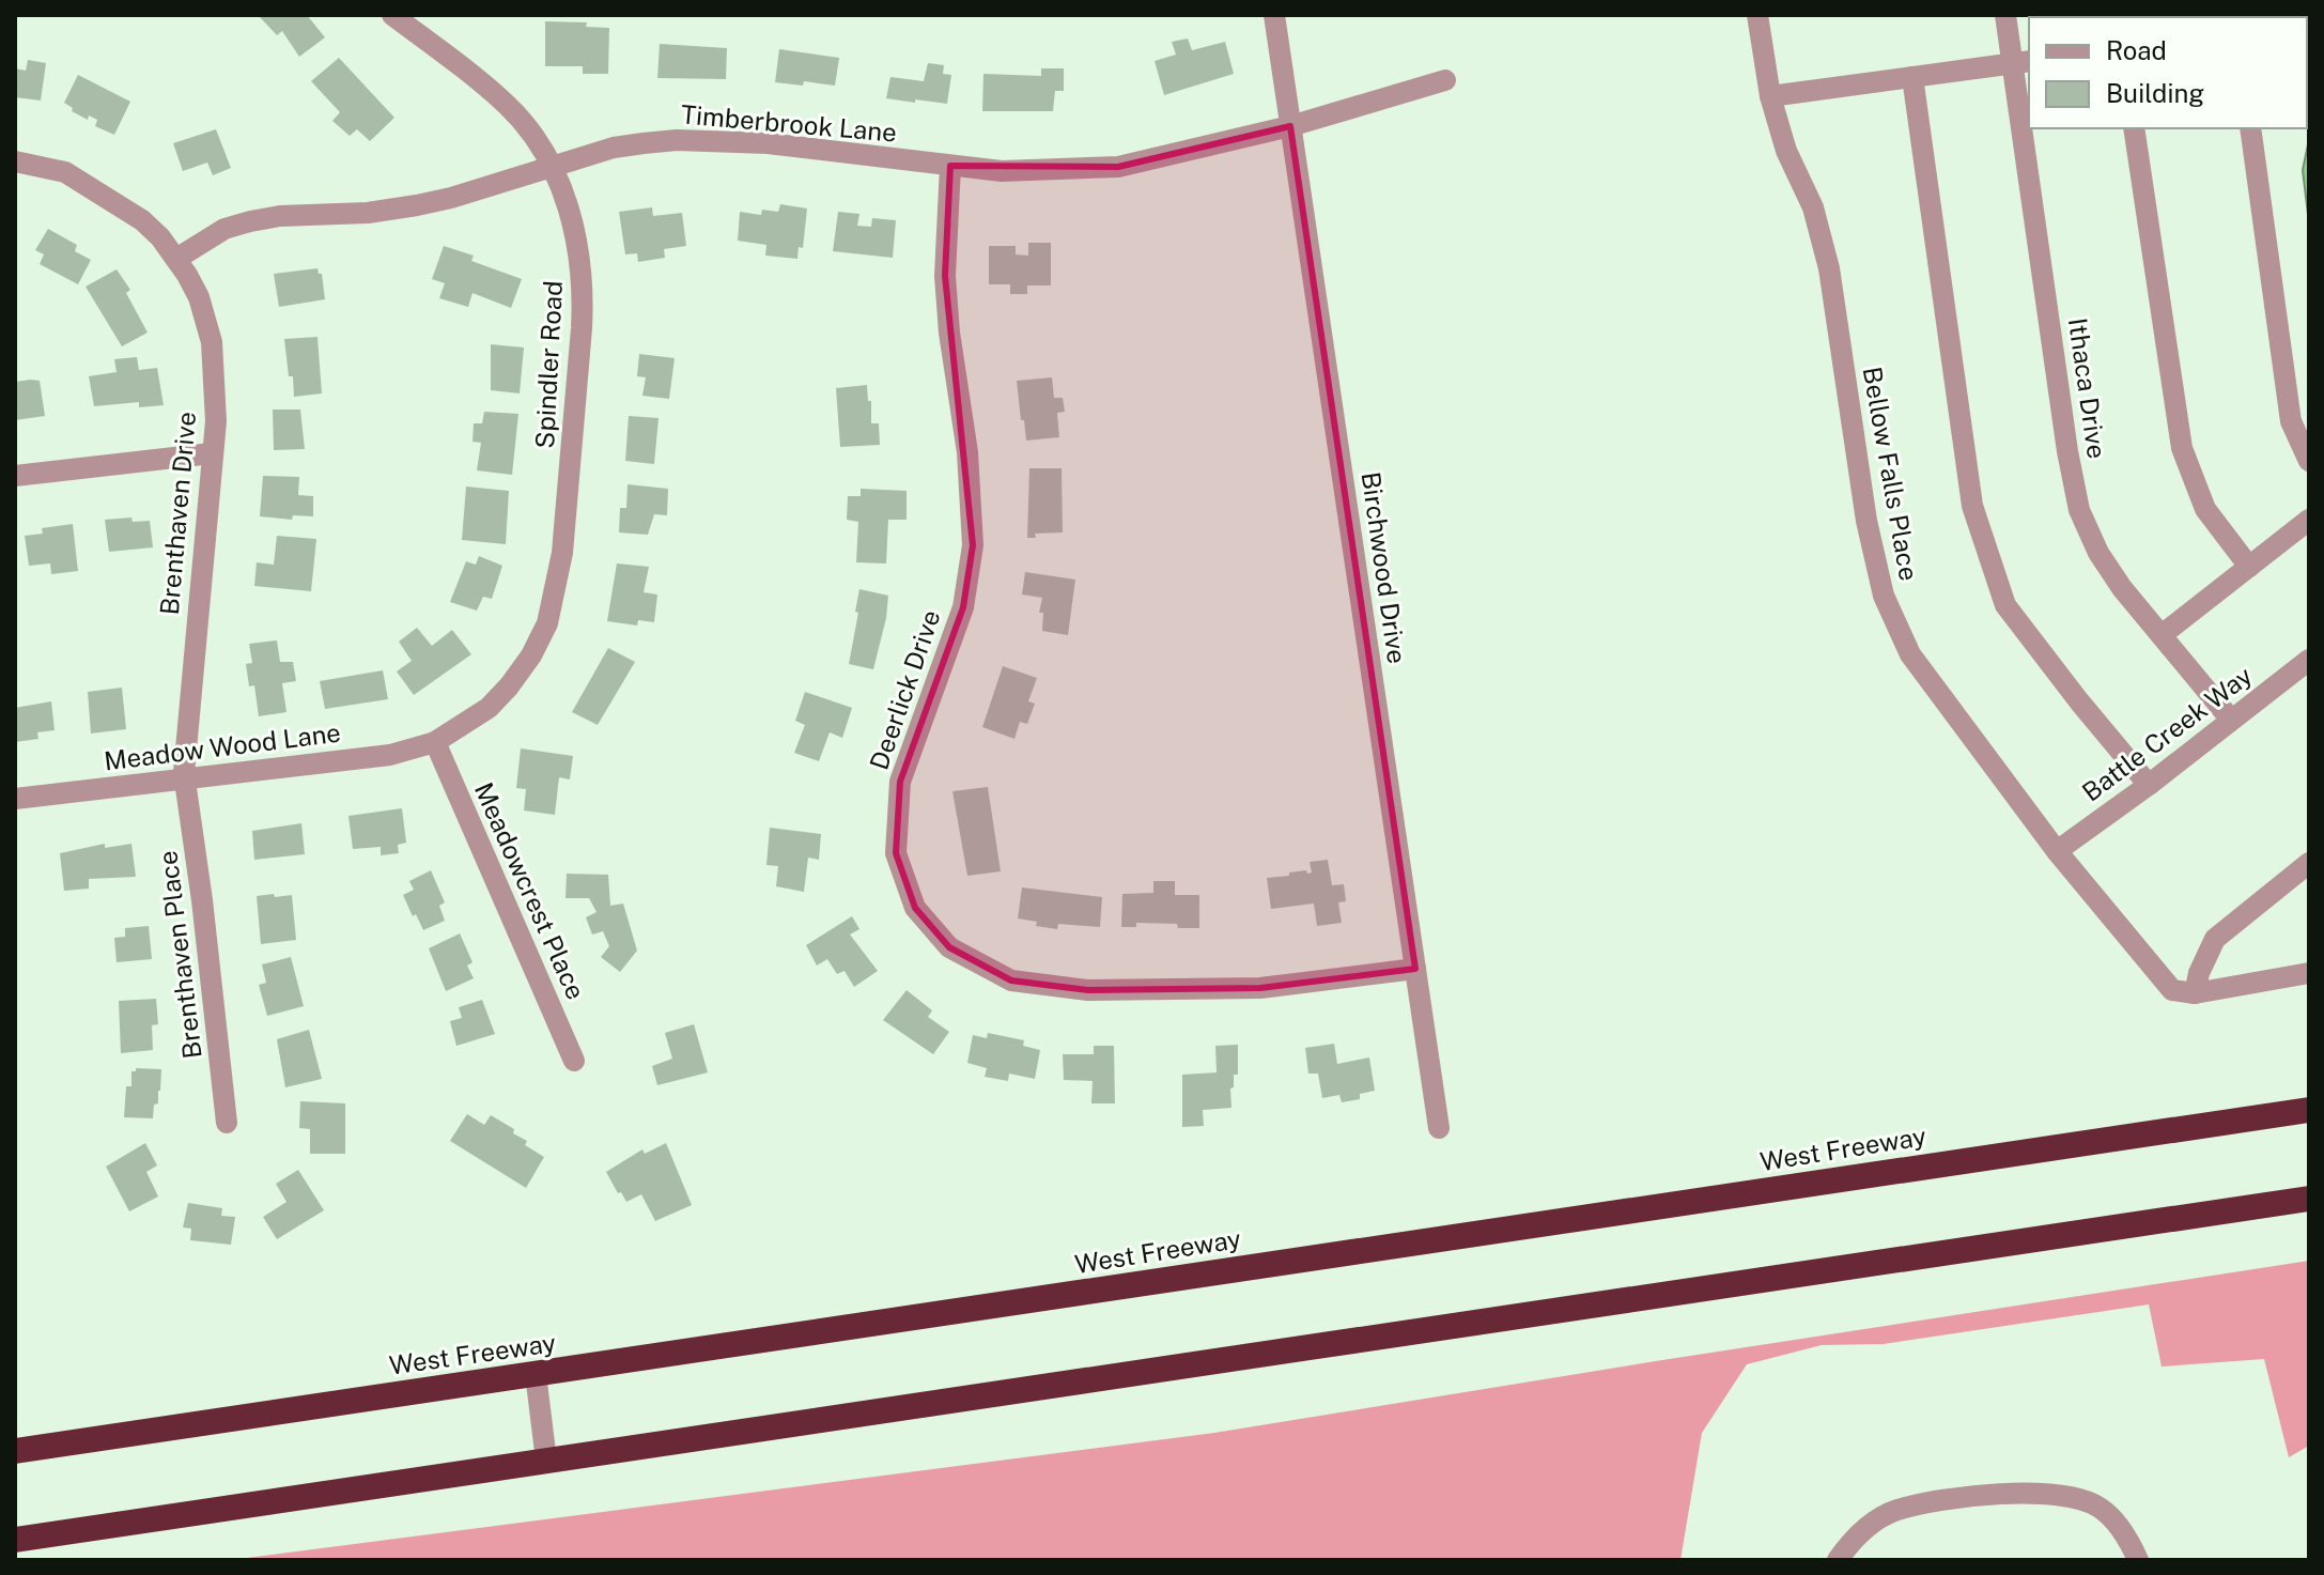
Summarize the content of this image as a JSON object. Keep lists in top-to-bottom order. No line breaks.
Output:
{"streets":{"highway":["West Freeway"],"street":["Timberbrook Lane","Spindler Road","Ithaca Drive","Bellow Falls Place","Brenthaven Drive","Birchwood Drive","Deerlick Drive","Battle Creek Way","Meadow Wood Lane","Meadowcrest Place","Brenthaven Place"]},"crossings":[["Timberbrook Lane","Spindler Road"],["Timberbrook Lane","Brenthaven Drive"],["Timberbrook Lane","Birchwood Drive"],["Timberbrook Lane","Deerlick Drive"],["Spindler Road","Meadow Wood Lane"],["Spindler Road","Meadowcrest Place"],["Ithaca Drive","Battle Creek Way"],["Bellow Falls Place","Battle Creek Way"],["Brenthaven Drive","Meadow Wood Lane"],["Brenthaven Drive","Brenthaven Place"],["Birchwood Drive","Deerlick Drive"],["Meadow Wood Lane","Meadowcrest Place"],["Meadow Wood Lane","Brenthaven Place"]],"legend":["Road","Building"]}
